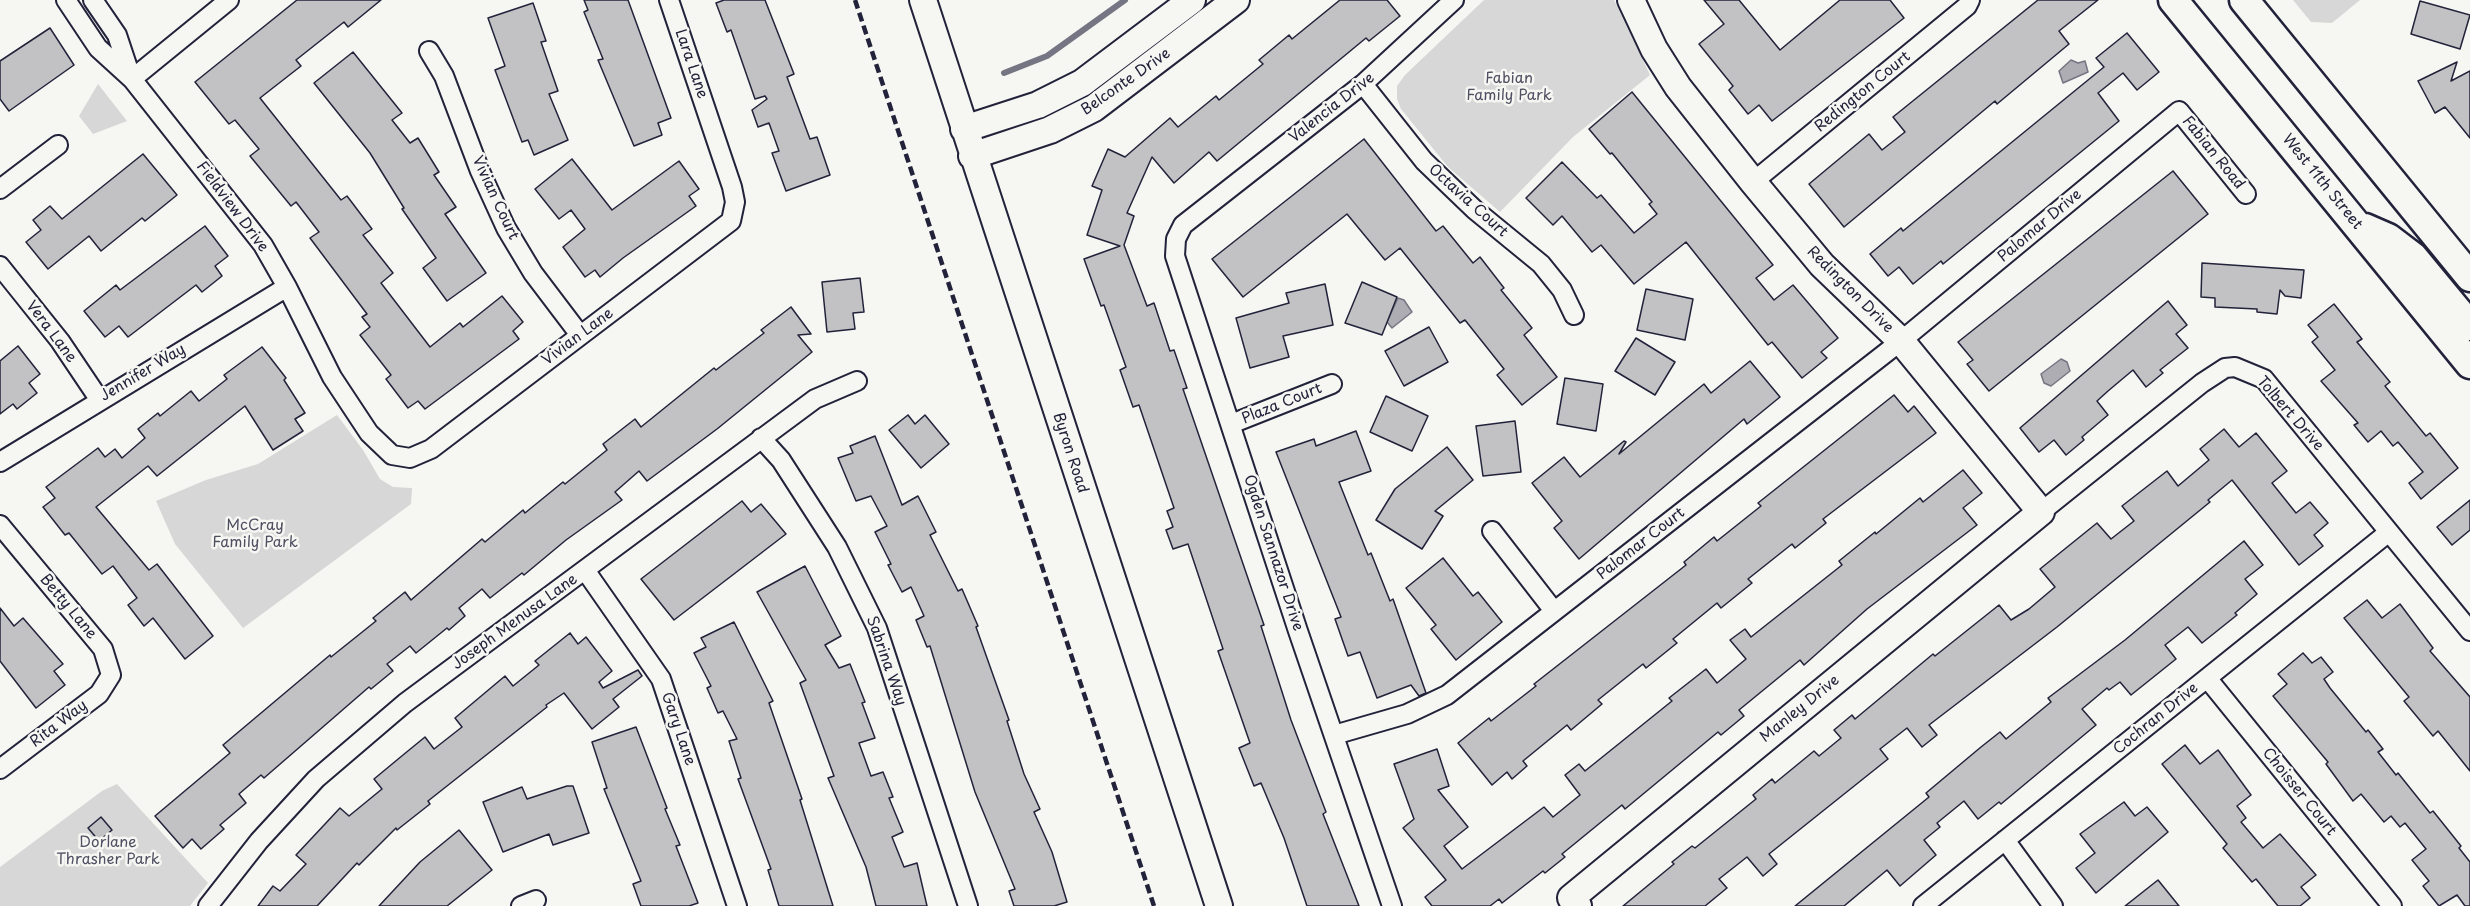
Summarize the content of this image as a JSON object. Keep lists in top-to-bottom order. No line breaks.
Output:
{"streets":{"main road":["Belconte Drive","West 11th Street","Redington Drive","Byron Road","Manley Drive"],"street":["Lara Lane","Redington Court","Valencia Drive","Fabian Road","Vivian Court","Octavia Court","Fieldview Drive","Palomar Drive","Vera Lane","Vivian Lane","Jennifer Way","Plaza Court","Tolbert Drive","Palomar Court","Ogden Sannazor Drive","Betty Lane","Joseph Menusa Lane","Sabrina Way","Cochran Drive","Rita Way","Gary Lane","Choisser Court"]},"crossings":[["Lara Lane","Vivian Lane"],["Belconte Drive","Byron Road"],["Redington Court","Redington Drive"],["Valencia Drive","Octavia Court"],["Valencia Drive","Ogden Sannazor Drive"],["Fabian Road","Palomar Drive"],["Vivian Court","Vivian Lane"],["Fieldview Drive","Vivian Lane"],["Fieldview Drive","Jennifer Way"],["Palomar Drive","Redington Drive"],["Palomar Drive","Palomar Court"],["Redington Drive","Tolbert Drive"],["Redington Drive","Palomar Court"],["Redington Drive","Manley Drive"],["Vera Lane","Jennifer Way"],["Plaza Court","Ogden Sannazor Drive"],["Tolbert Drive","Manley Drive"],["Tolbert Drive","Cochran Drive"],["Palomar Court","Ogden Sannazor Drive"],["Betty Lane","Rita Way"],["Joseph Menusa Lane","Sabrina Way"],["Joseph Menusa Lane","Gary Lane"],["Cochran Drive","Choisser Court"]],"parks":["Fabian Family Park","McCray Family Park","Dorlane Thrasher Park"]}
